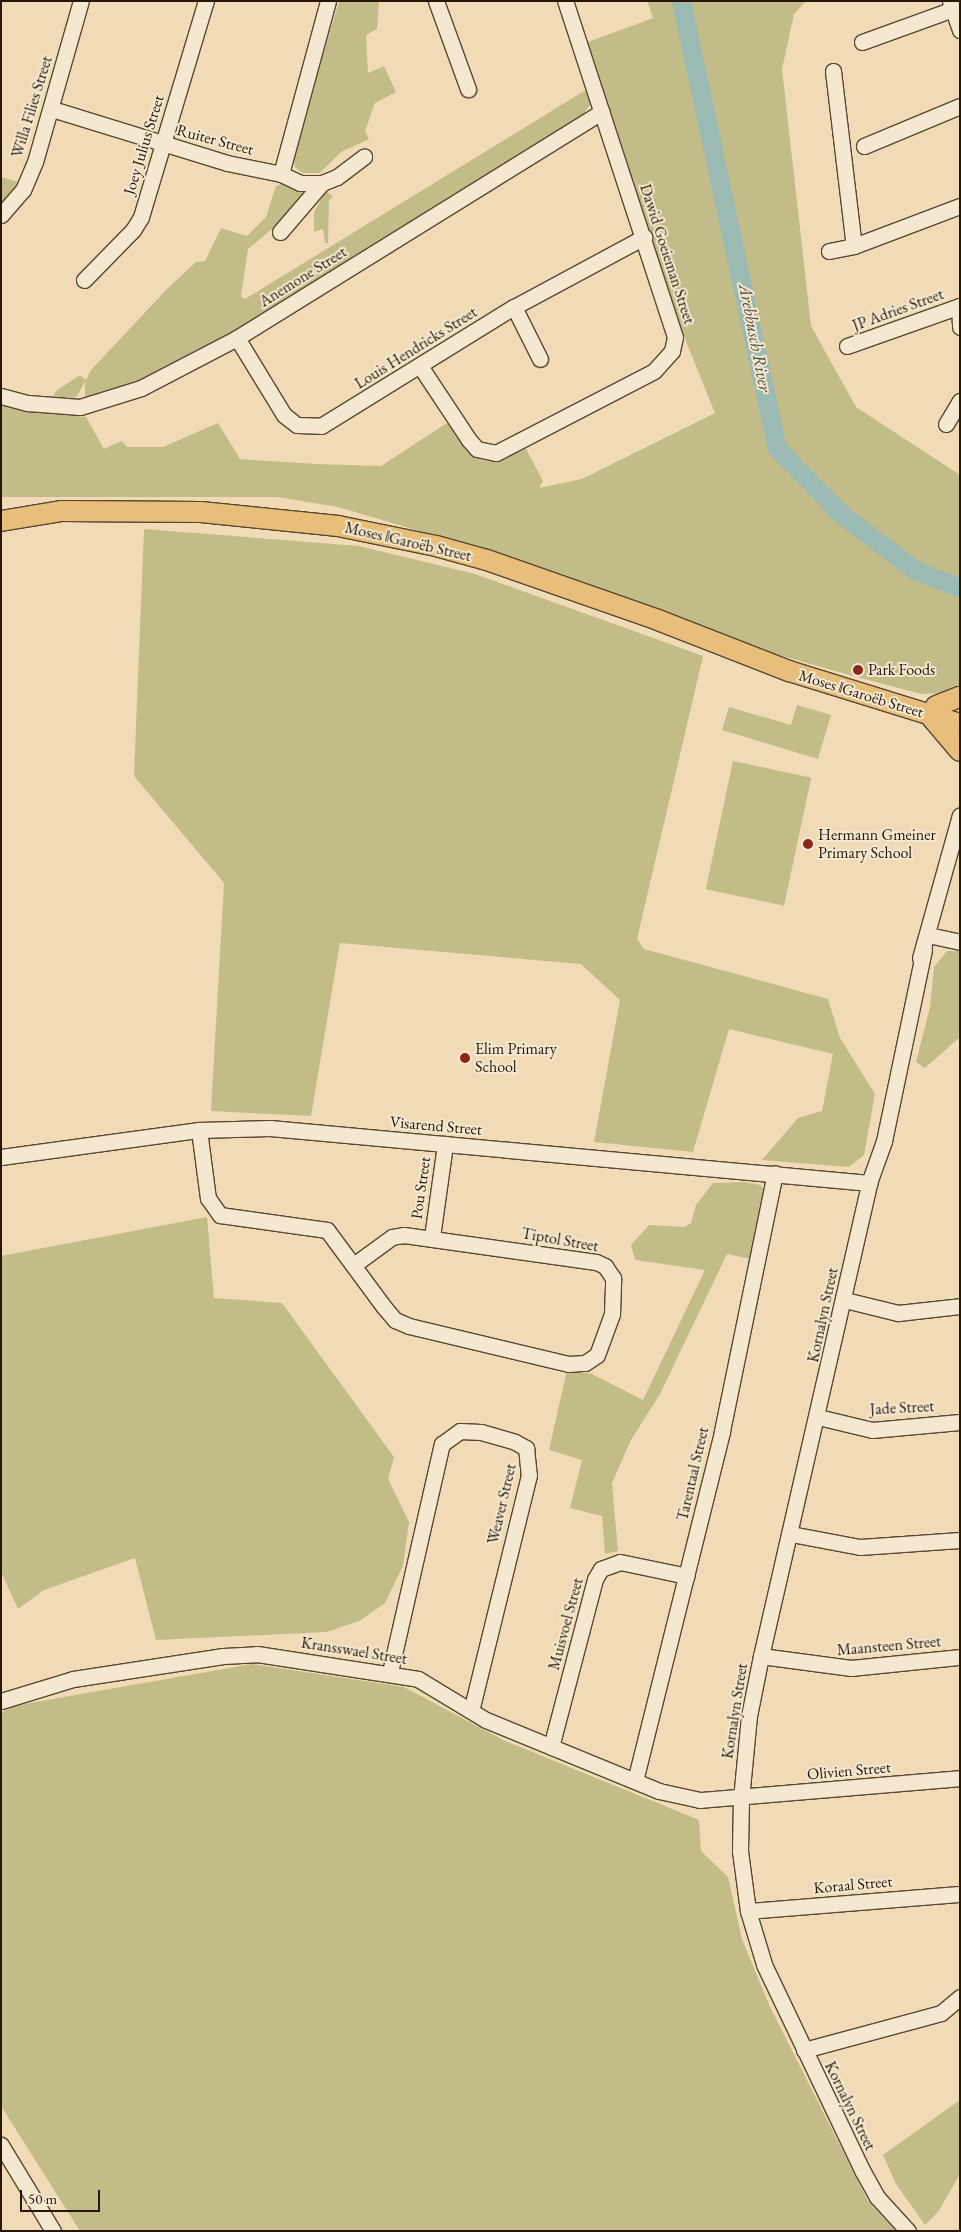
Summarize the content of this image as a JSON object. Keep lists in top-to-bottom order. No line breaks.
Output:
{"streets":{"main road":["Moses ǁGaroëb Street"],"street":["Willa Filies Street","Ruiter Street","Joey Julius Street","Dawid Goeieman Street","Anemone Street","JP Adries Street","Louis Hendricks Street","Visarend Street","Pou Street","Tiptol Street","Kornalyn Street","Jade Street","Tarentaal Street","Weaver Street","Muisvoel Street","Maansteen Street","Kransswael Street","Olivien Street","Koraal Street"]},"crossings":[["Willa Filies Street","Ruiter Street"],["Ruiter Street","Joey Julius Street"],["Dawid Goeieman Street","Anemone Street"],["Dawid Goeieman Street","Louis Hendricks Street"],["Anemone Street","Louis Hendricks Street"],["Visarend Street","Pou Street"],["Visarend Street","Tiptol Street"],["Visarend Street","Kornalyn Street"],["Visarend Street","Tarentaal Street"],["Pou Street","Tiptol Street"],["Kornalyn Street","Jade Street"],["Kornalyn Street","Maansteen Street"],["Kornalyn Street","Kransswael Street"],["Kornalyn Street","Olivien Street"],["Kornalyn Street","Koraal Street"],["Tarentaal Street","Muisvoel Street"],["Tarentaal Street","Kransswael Street"],["Weaver Street","Kransswael Street"],["Muisvoel Street","Kransswael Street"],["Kransswael Street","Olivien Street"]],"water":["Arebbusch River"],"places":["Park Foods","Hermann Gmeiner Primary School","Elim Primary School"],"scale_bar":"50 m"}
